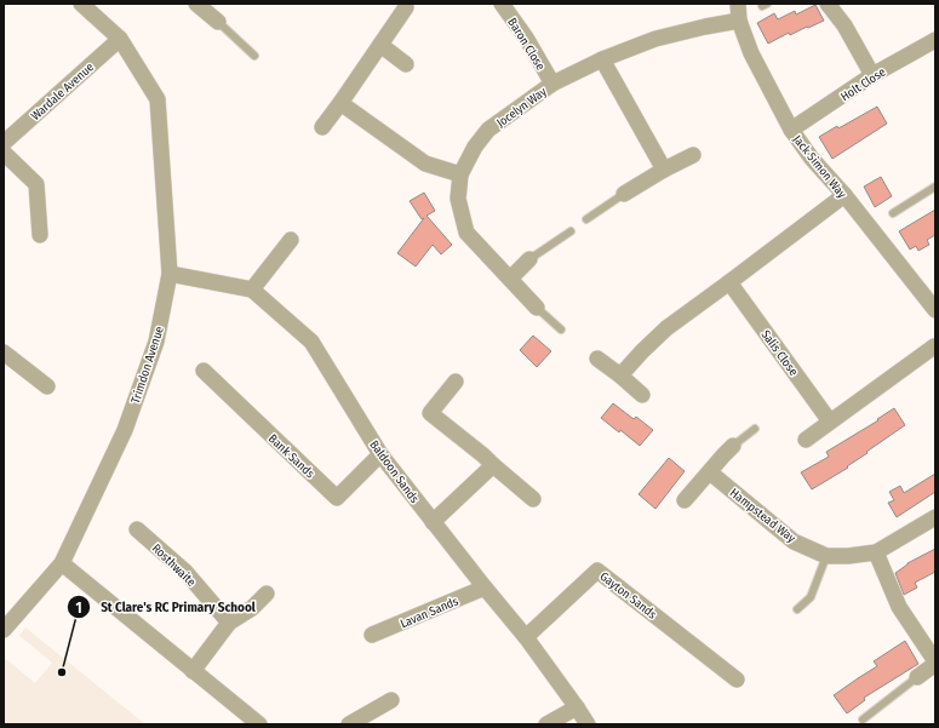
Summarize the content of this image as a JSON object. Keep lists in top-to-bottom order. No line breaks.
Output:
{"streets":{"street":["Baron Close","Holt Close","Wardale Avenue","Jocelyn Way","Jack Simon Way","Salis Close","Trimdon Avenue","Bank Sands","Baldoon Sands","Hampstead Way","Rosthwaite","Gayton Sands","Lavan Sands"]},"crossings":[["Baron Close","Jocelyn Way"],["Holt Close","Jack Simon Way"],["Wardale Avenue","Trimdon Avenue"],["Jocelyn Way","Jack Simon Way"],["Bank Sands","Baldoon Sands"],["Baldoon Sands","Gayton Sands"],["Baldoon Sands","Lavan Sands"]],"places":["St Clare's RC Primary School"]}
